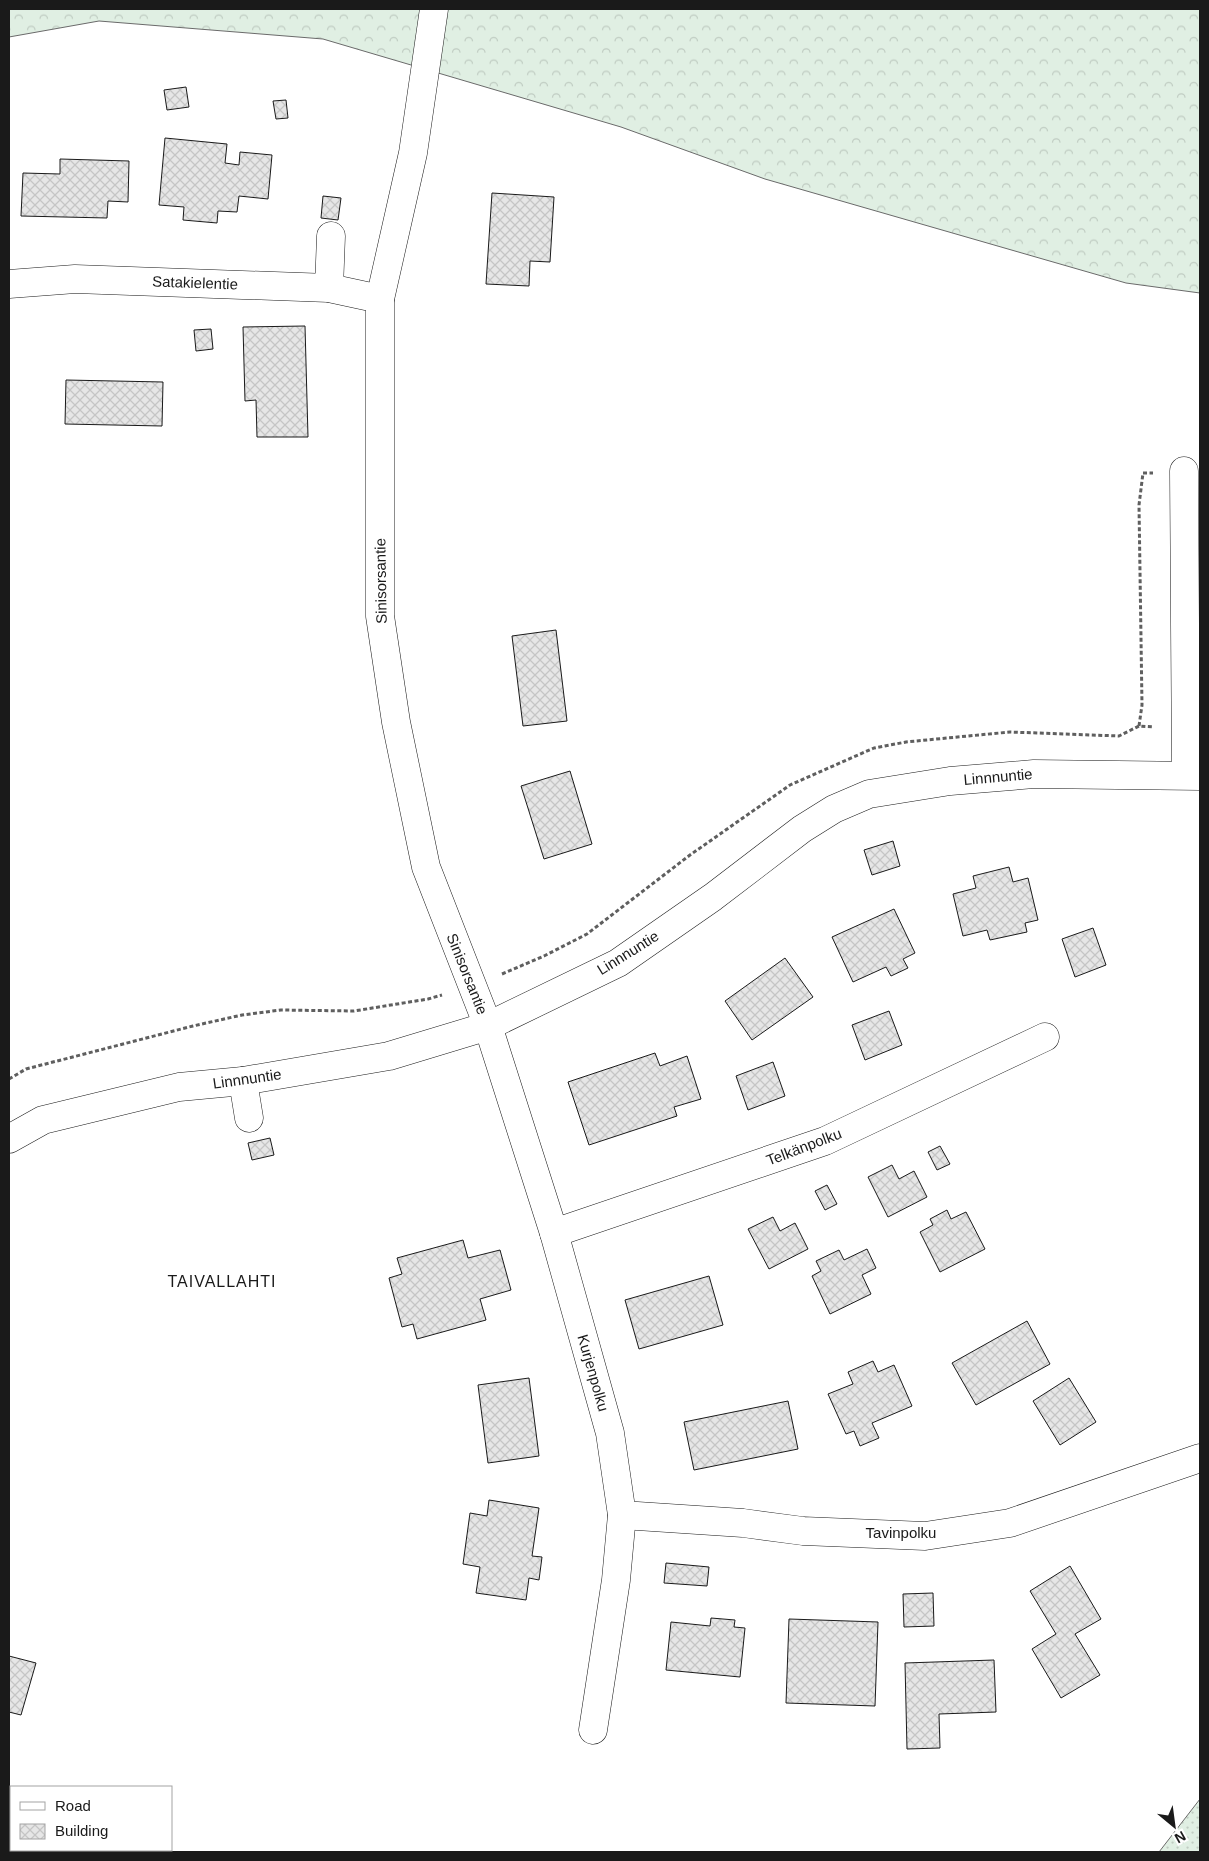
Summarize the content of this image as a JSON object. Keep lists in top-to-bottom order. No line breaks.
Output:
{"streets":{"street":["Satakielentie","Sinisorsantie","Linnnuntie","Telkänpolku","Kurjenpolku","Tavinpolku"]},"crossings":[["Satakielentie","Sinisorsantie"],["Sinisorsantie","Linnnuntie"],["Sinisorsantie","Kurjenpolku"],["Linnnuntie","Kurjenpolku"],["Telkänpolku","Kurjenpolku"],["Kurjenpolku","Tavinpolku"]],"districts":["TAIVALLAHTI"],"legend":["Road","Building"],"north":"bottom right"}
